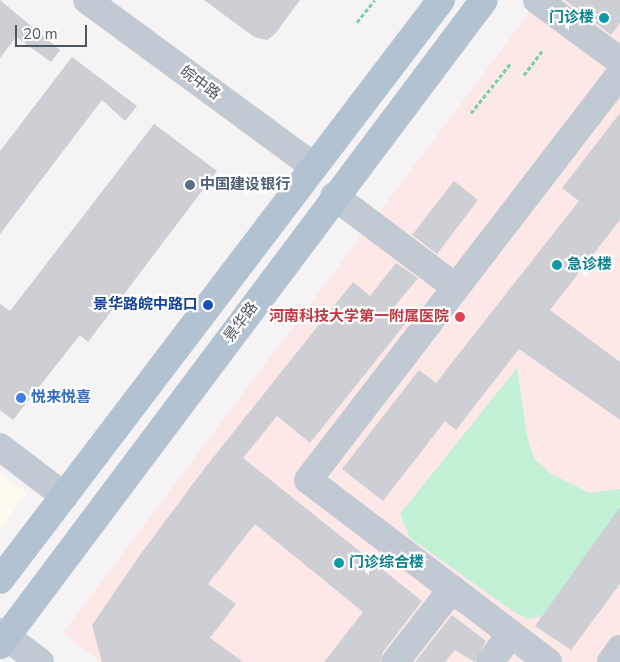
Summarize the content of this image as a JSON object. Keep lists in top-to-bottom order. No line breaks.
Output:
{"streets":{"main road":["景华路"],"street":["皖中路"]},"places":["门诊楼","中国建设银行","急诊楼","景华路皖中路口","河南科技大学第一附属医院","悦来悦喜","门诊综合楼"],"scale_bar":"20 m"}
